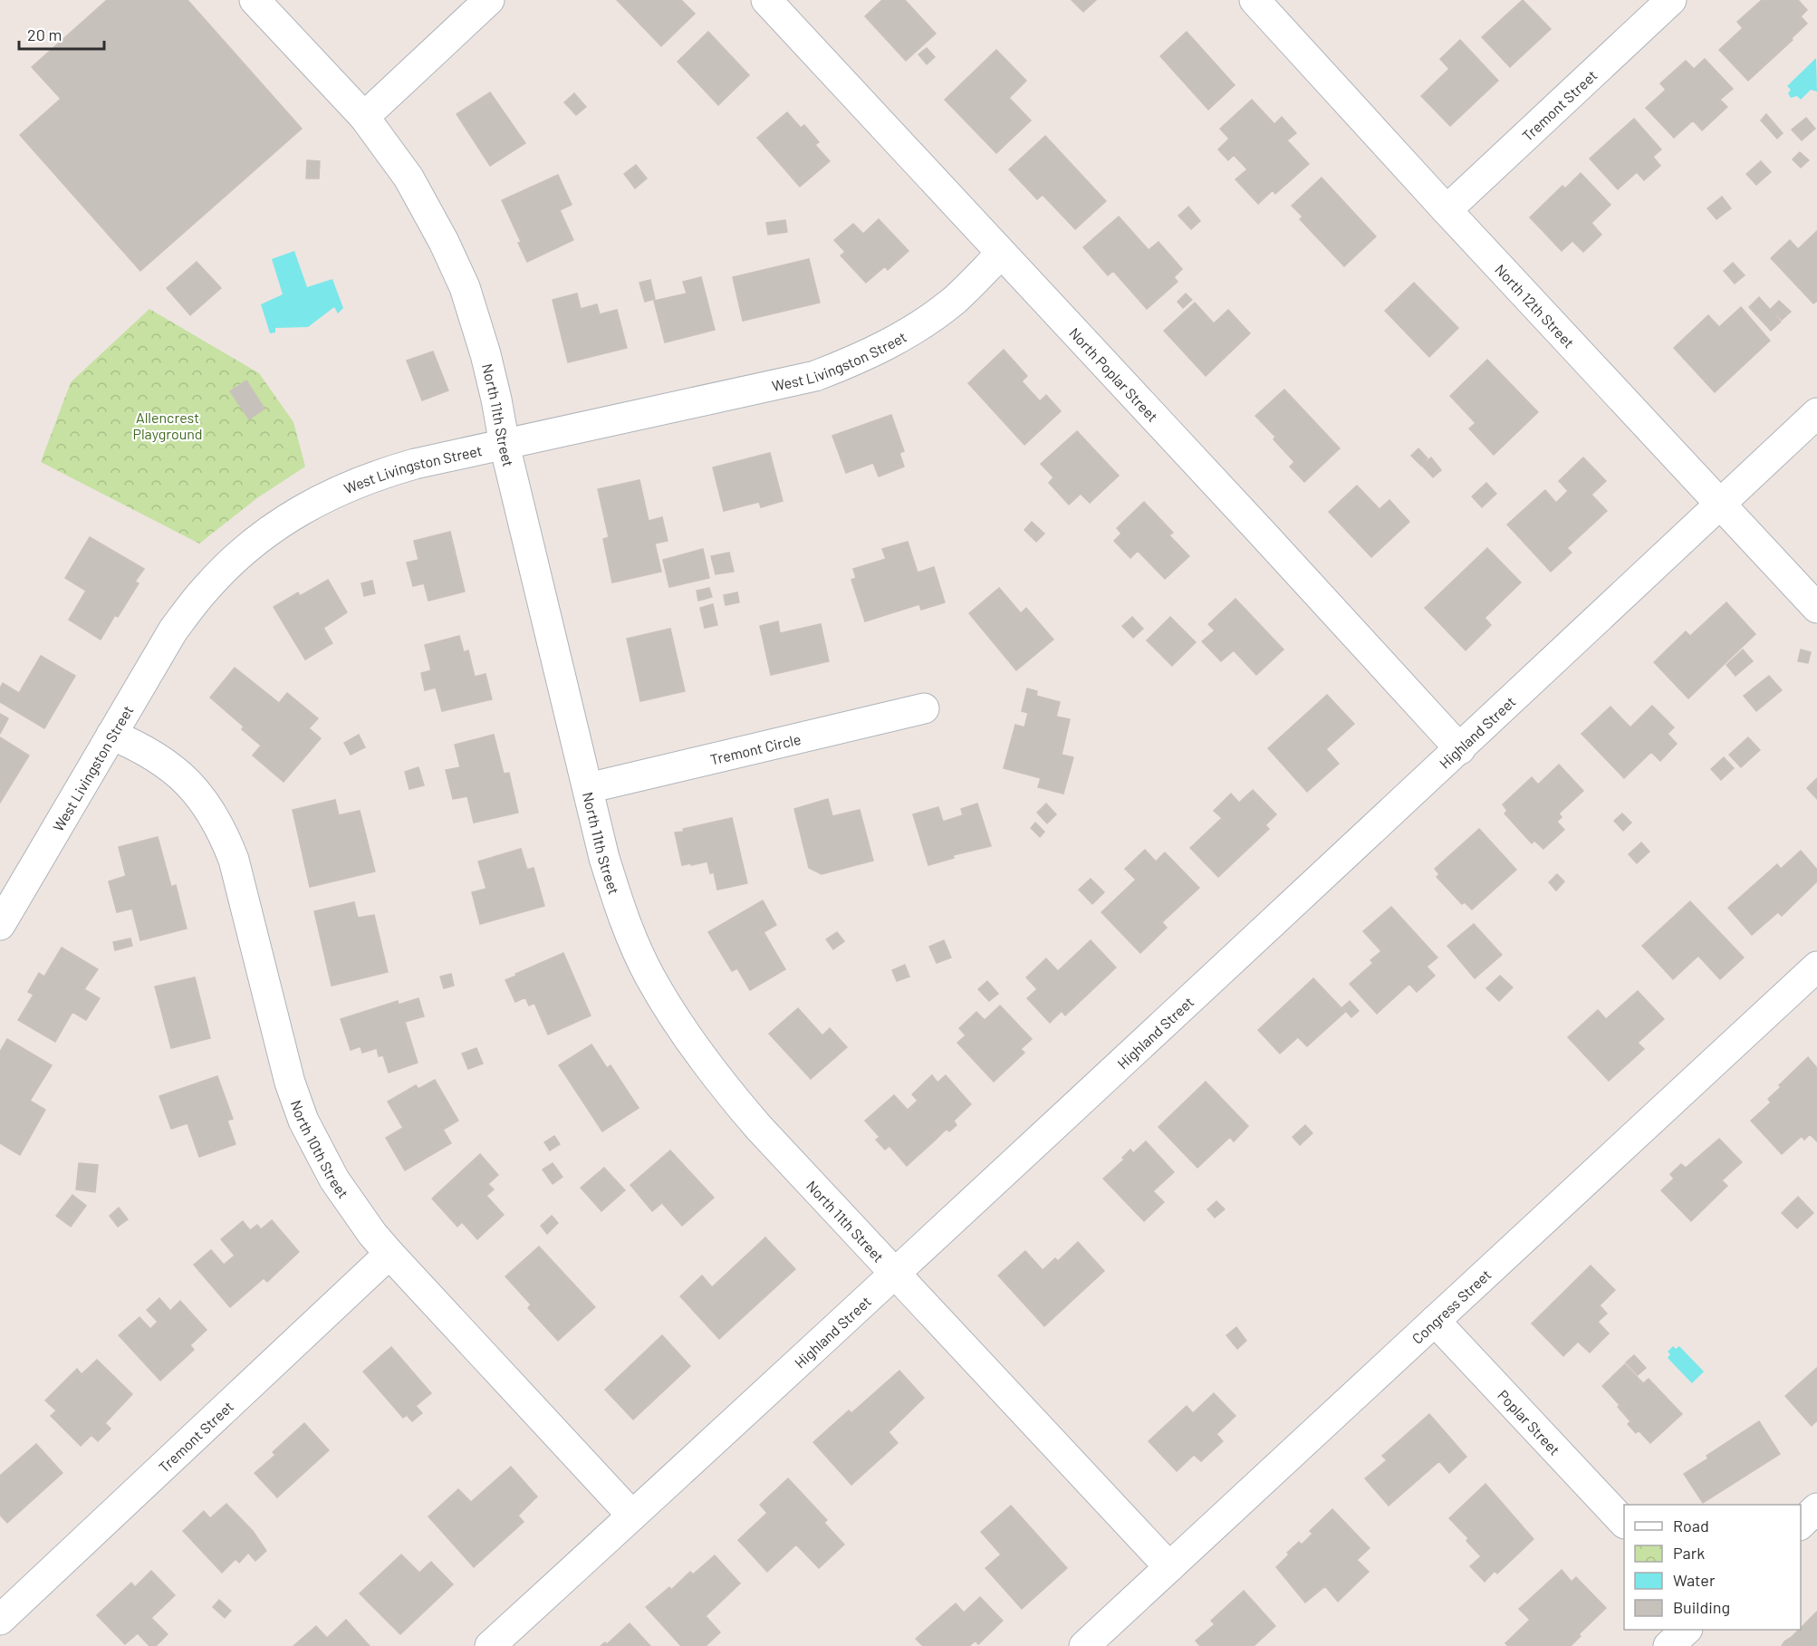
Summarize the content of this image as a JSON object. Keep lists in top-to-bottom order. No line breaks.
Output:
{"streets":{"street":["Tremont Street","North 12th Street","West Livingston Street","North Poplar Street","North 11th Street","Highland Street","Tremont Circle","North 10th Street","Congress Street","Poplar Street"]},"crossings":[["Tremont Street","North 12th Street"],["Tremont Street","North 10th Street"],["North 12th Street","Highland Street"],["West Livingston Street","North Poplar Street"],["West Livingston Street","North 11th Street"],["West Livingston Street","North 10th Street"],["North Poplar Street","Highland Street"],["North 11th Street","Highland Street"],["North 11th Street","Tremont Circle"],["North 11th Street","Congress Street"],["Highland Street","North 10th Street"],["Congress Street","Poplar Street"]],"parks":["Allencrest Playground"],"legend":["Road","Park","Water","Building"],"scale_bar":"20 m"}
